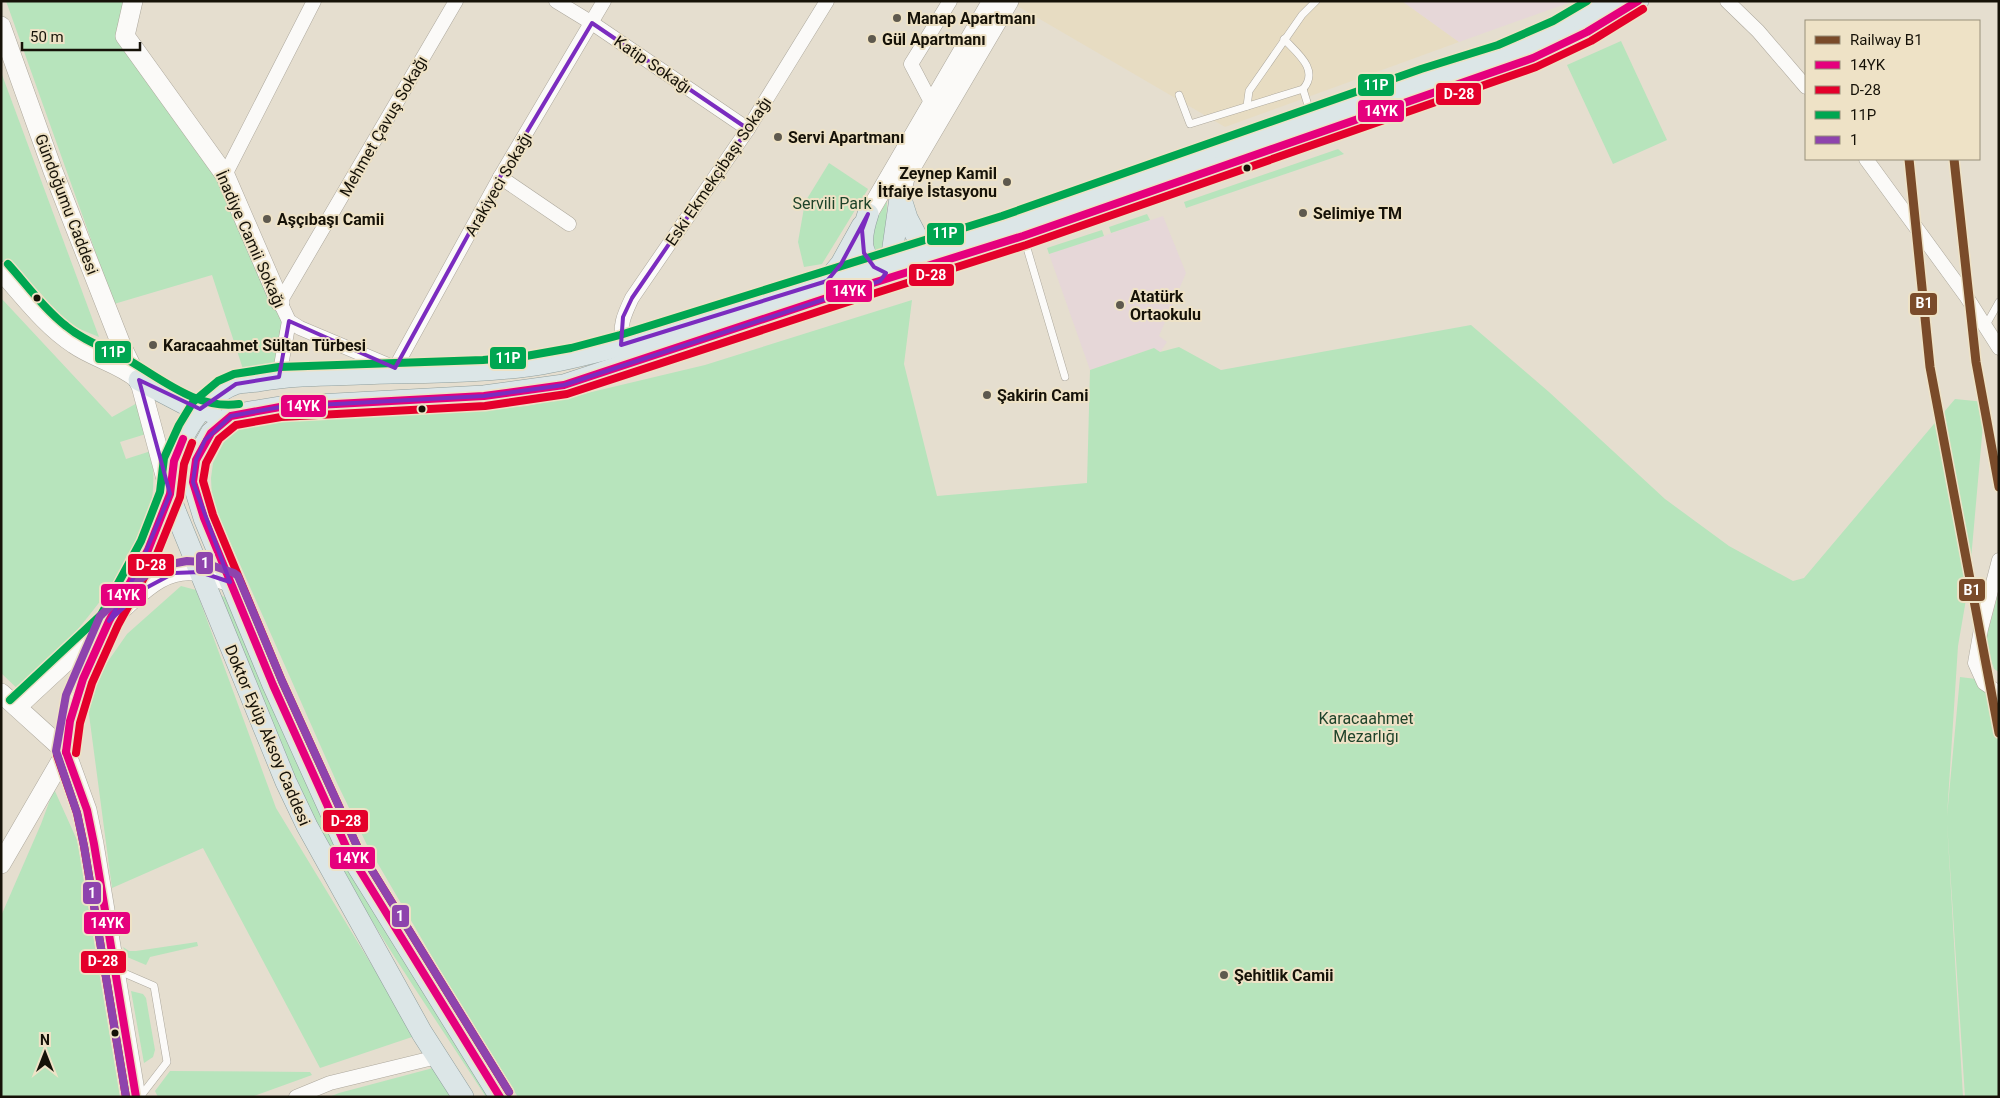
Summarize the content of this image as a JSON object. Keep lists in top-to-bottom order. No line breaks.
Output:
{"streets":{"main road":["Doktor Eyüp Aksoy Caddesi"],"street":["Katip Sokağı","Mehmet Çavuş Sokağı","Eski Ekmekçibaşı Sokağı","Arakiyeci Sokağı","Gündoğumu Caddesi","İnadiye Camii Sokağı"]},"crossings":[["Katip Sokağı","Eski Ekmekçibaşı Sokağı"],["Katip Sokağı","Arakiyeci Sokağı"],["Mehmet Çavuş Sokağı","İnadiye Camii Sokağı"],["Arakiyeci Sokağı","İnadiye Camii Sokağı"],["Gündoğumu Caddesi","Doktor Eyüp Aksoy Caddesi"]],"parks":["Servili Park","Karacaahmet Mezarlığı"],"places":["Manap Apartmanı","Gül Apartmanı","Servi Apartmanı","Zeynep Kamil İtfaiye İstasyonu","Selimiye TM","Aşçıbaşı Camii","Atatürk Ortaokulu","Karacaahmet Sültan Türbesi","Şakirin Cami","Şehitlik Camii"],"lines":["transit line 14YK","transit line 11P","transit line D-28","rail line B1","transit line 1"],"legend":["Railway B1","14YK","D-28","11P","1"],"scale_bar":"50 m","north":"top"}
